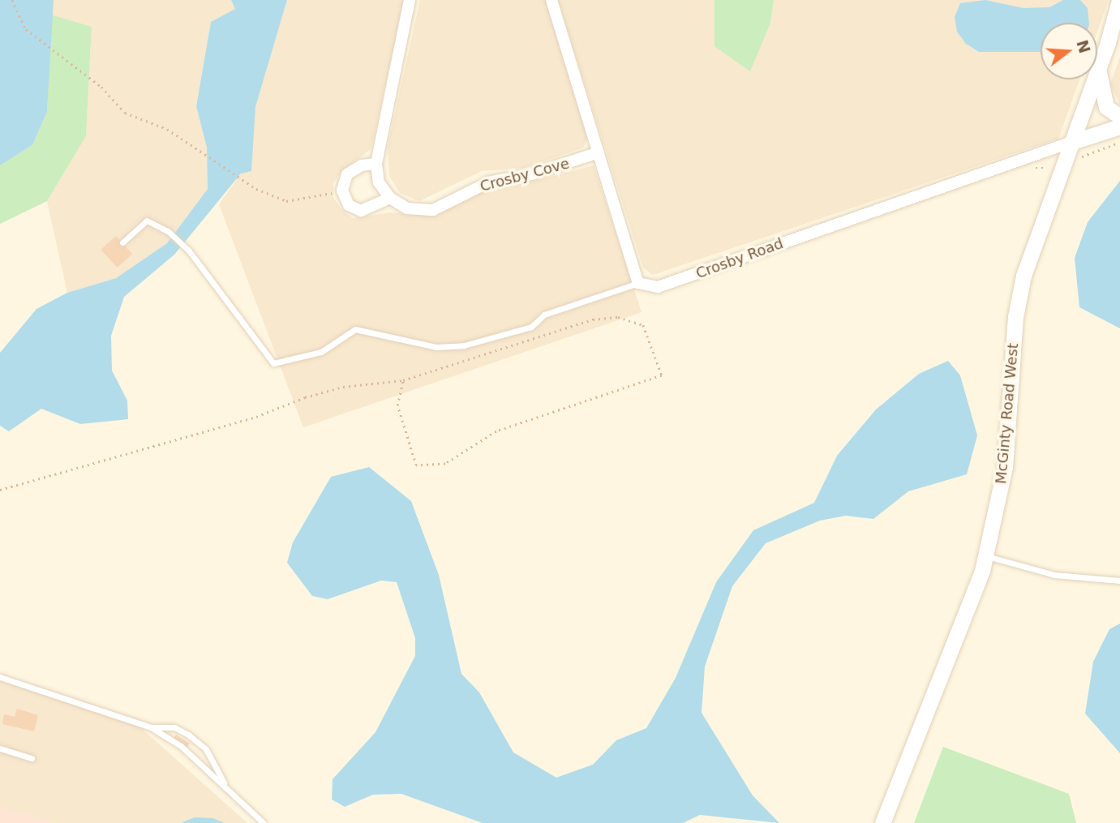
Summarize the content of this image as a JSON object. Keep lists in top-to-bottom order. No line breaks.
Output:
{"streets":{"main road":["Crosby Road","McGinty Road West"],"street":["Crosby Cove"]},"crossings":[["Crosby Road","McGinty Road West"]],"north":"right"}
